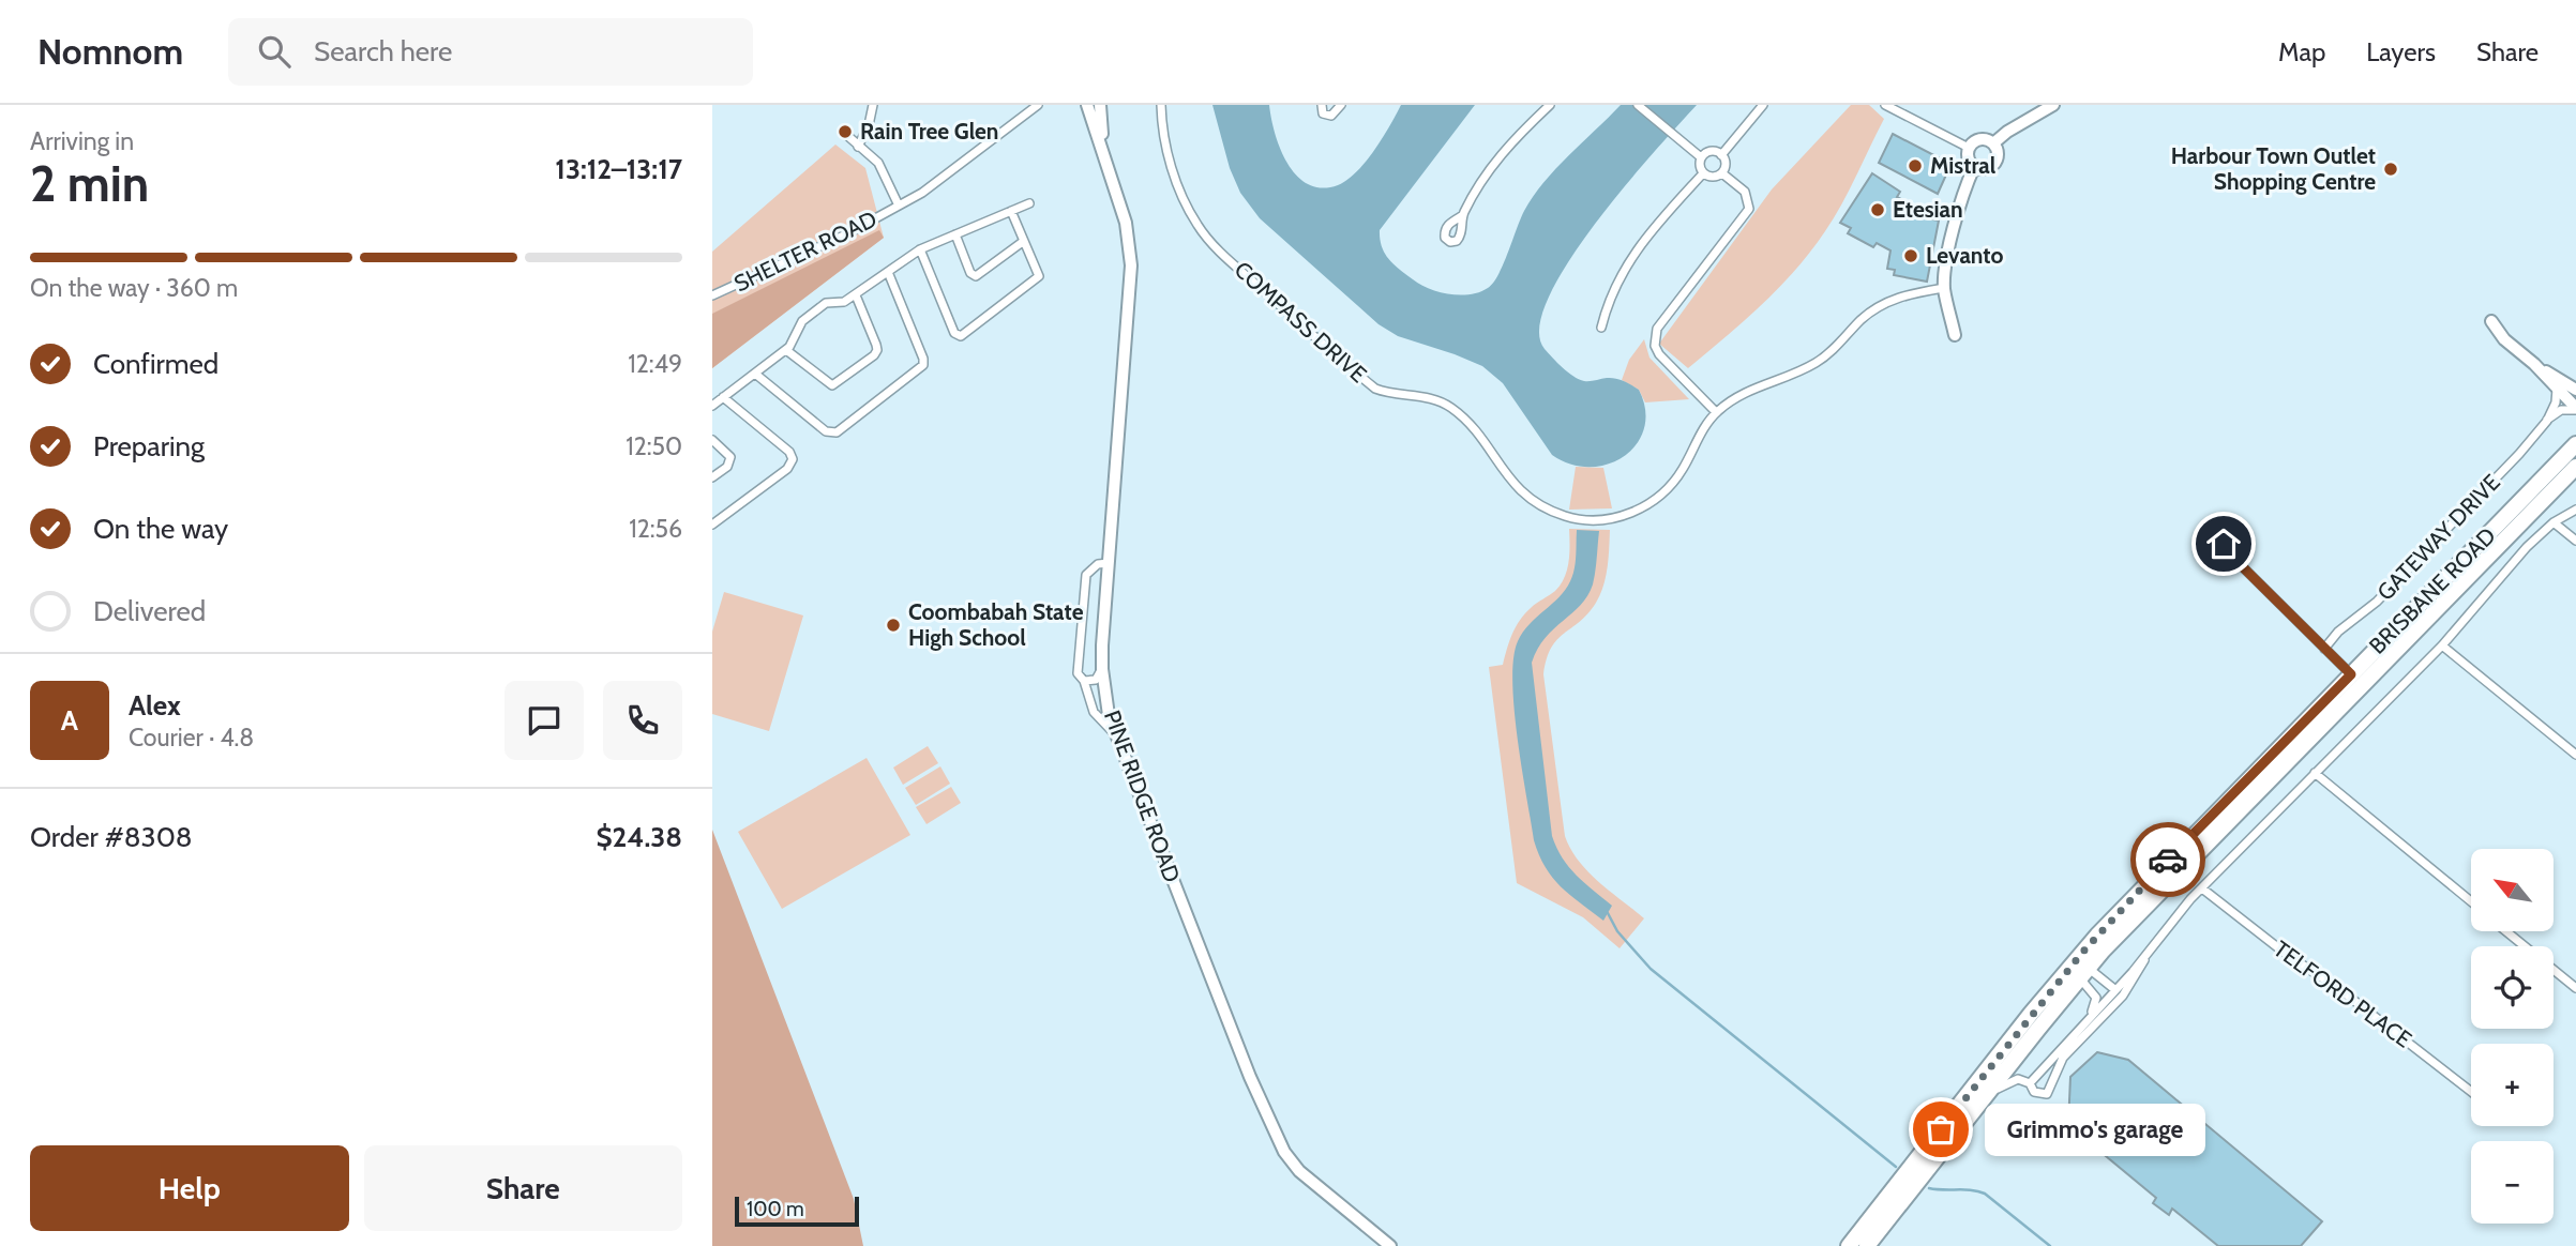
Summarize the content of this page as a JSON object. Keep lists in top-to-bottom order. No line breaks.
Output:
{"streets":{"highway":["BRISBANE ROAD"],"street":["SHELTER ROAD","COMPASS DRIVE","GATEWAY DRIVE","PINE RIDGE ROAD","TELFORD PLACE"]},"crossings":[["BRISBANE ROAD","TELFORD PLACE"]],"places":["Rain Tree Glen","Mistral","Harbour Town Outlet Shopping Centre","Etesian","Levanto","Coombabah State High School","Grimmo's garage"],"scale_bar":"100 m","north":"top left","page":{"header":"Nomnom","search":"Search here","nav":["Map","Layers","Share"],"heading":["2 min","Arriving in","13:12–13:17"],"panel":["Alex","Courier · 4.8","Order #8308","$24.38"],"bar":"On the way · 360 m","list":[["Confirmed","12:49"],["Preparing","12:50"],["On the way","12:56"],"Delivered"],"round":"A","map_buttons":["+","−"],"bubble":"Grimmo's garage","buttons":["Help","Share"],"scale":"100 m"}}
